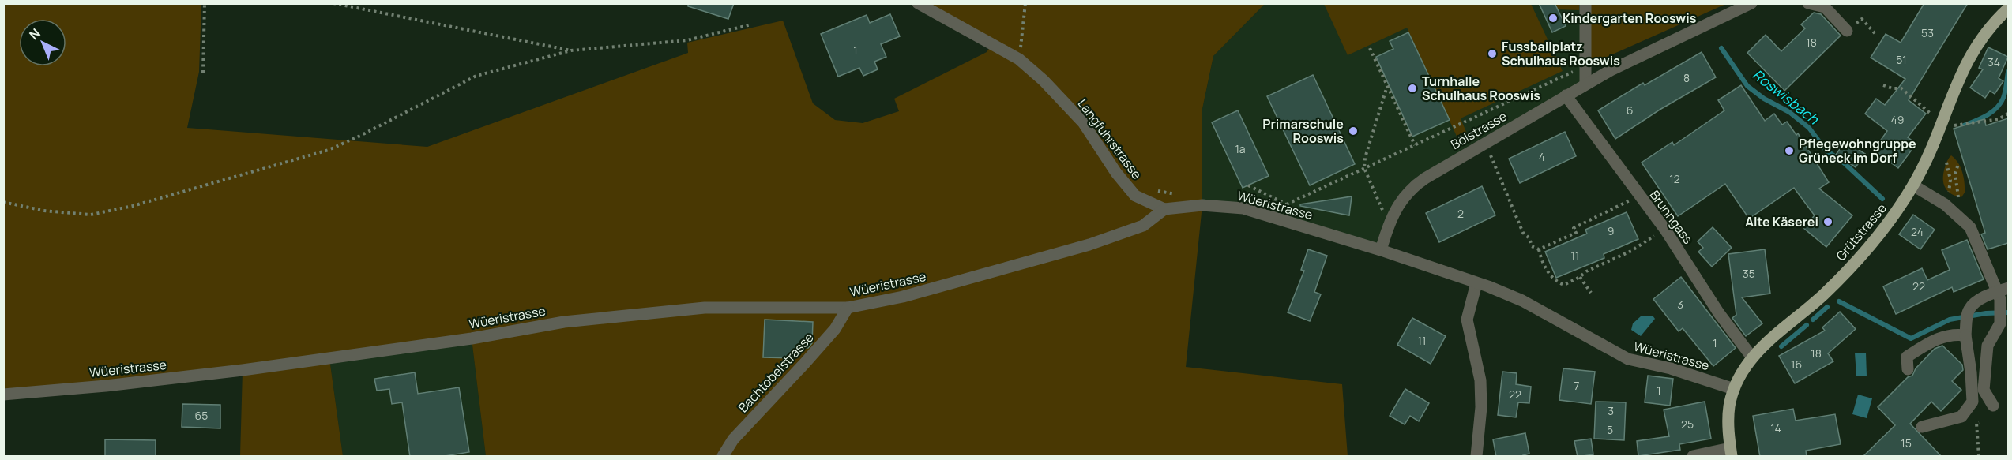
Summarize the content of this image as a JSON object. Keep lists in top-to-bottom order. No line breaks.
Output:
{"streets":{"main road":["Grütstrasse"],"street":["Bölstrasse","Langfuhrstrasse","Wüeristrasse","Brunngass","Bachtobelstrasse"]},"crossings":[["Bölstrasse","Wüeristrasse"],["Bölstrasse","Brunngass"],["Langfuhrstrasse","Wüeristrasse"],["Wüeristrasse","Grütstrasse"],["Wüeristrasse","Bachtobelstrasse"],["Brunngass","Grütstrasse"]],"water":["Roswisbach"],"places":["Kindergarten Rooswis","Fussballplatz Schulhaus Rooswis","Turnhalle Schulhaus Rooswis","Primarschule Rooswis","Pflegewohngruppe Grüneck im Dorf","Alte Käserei"],"house_numbers":["53","18","1","51","34","8","6","49","1a","4","12","2","9","24","11","35","22","3","11","1","18","16","7","1","22","3","65","25","14","5","15"],"north":"top left"}
